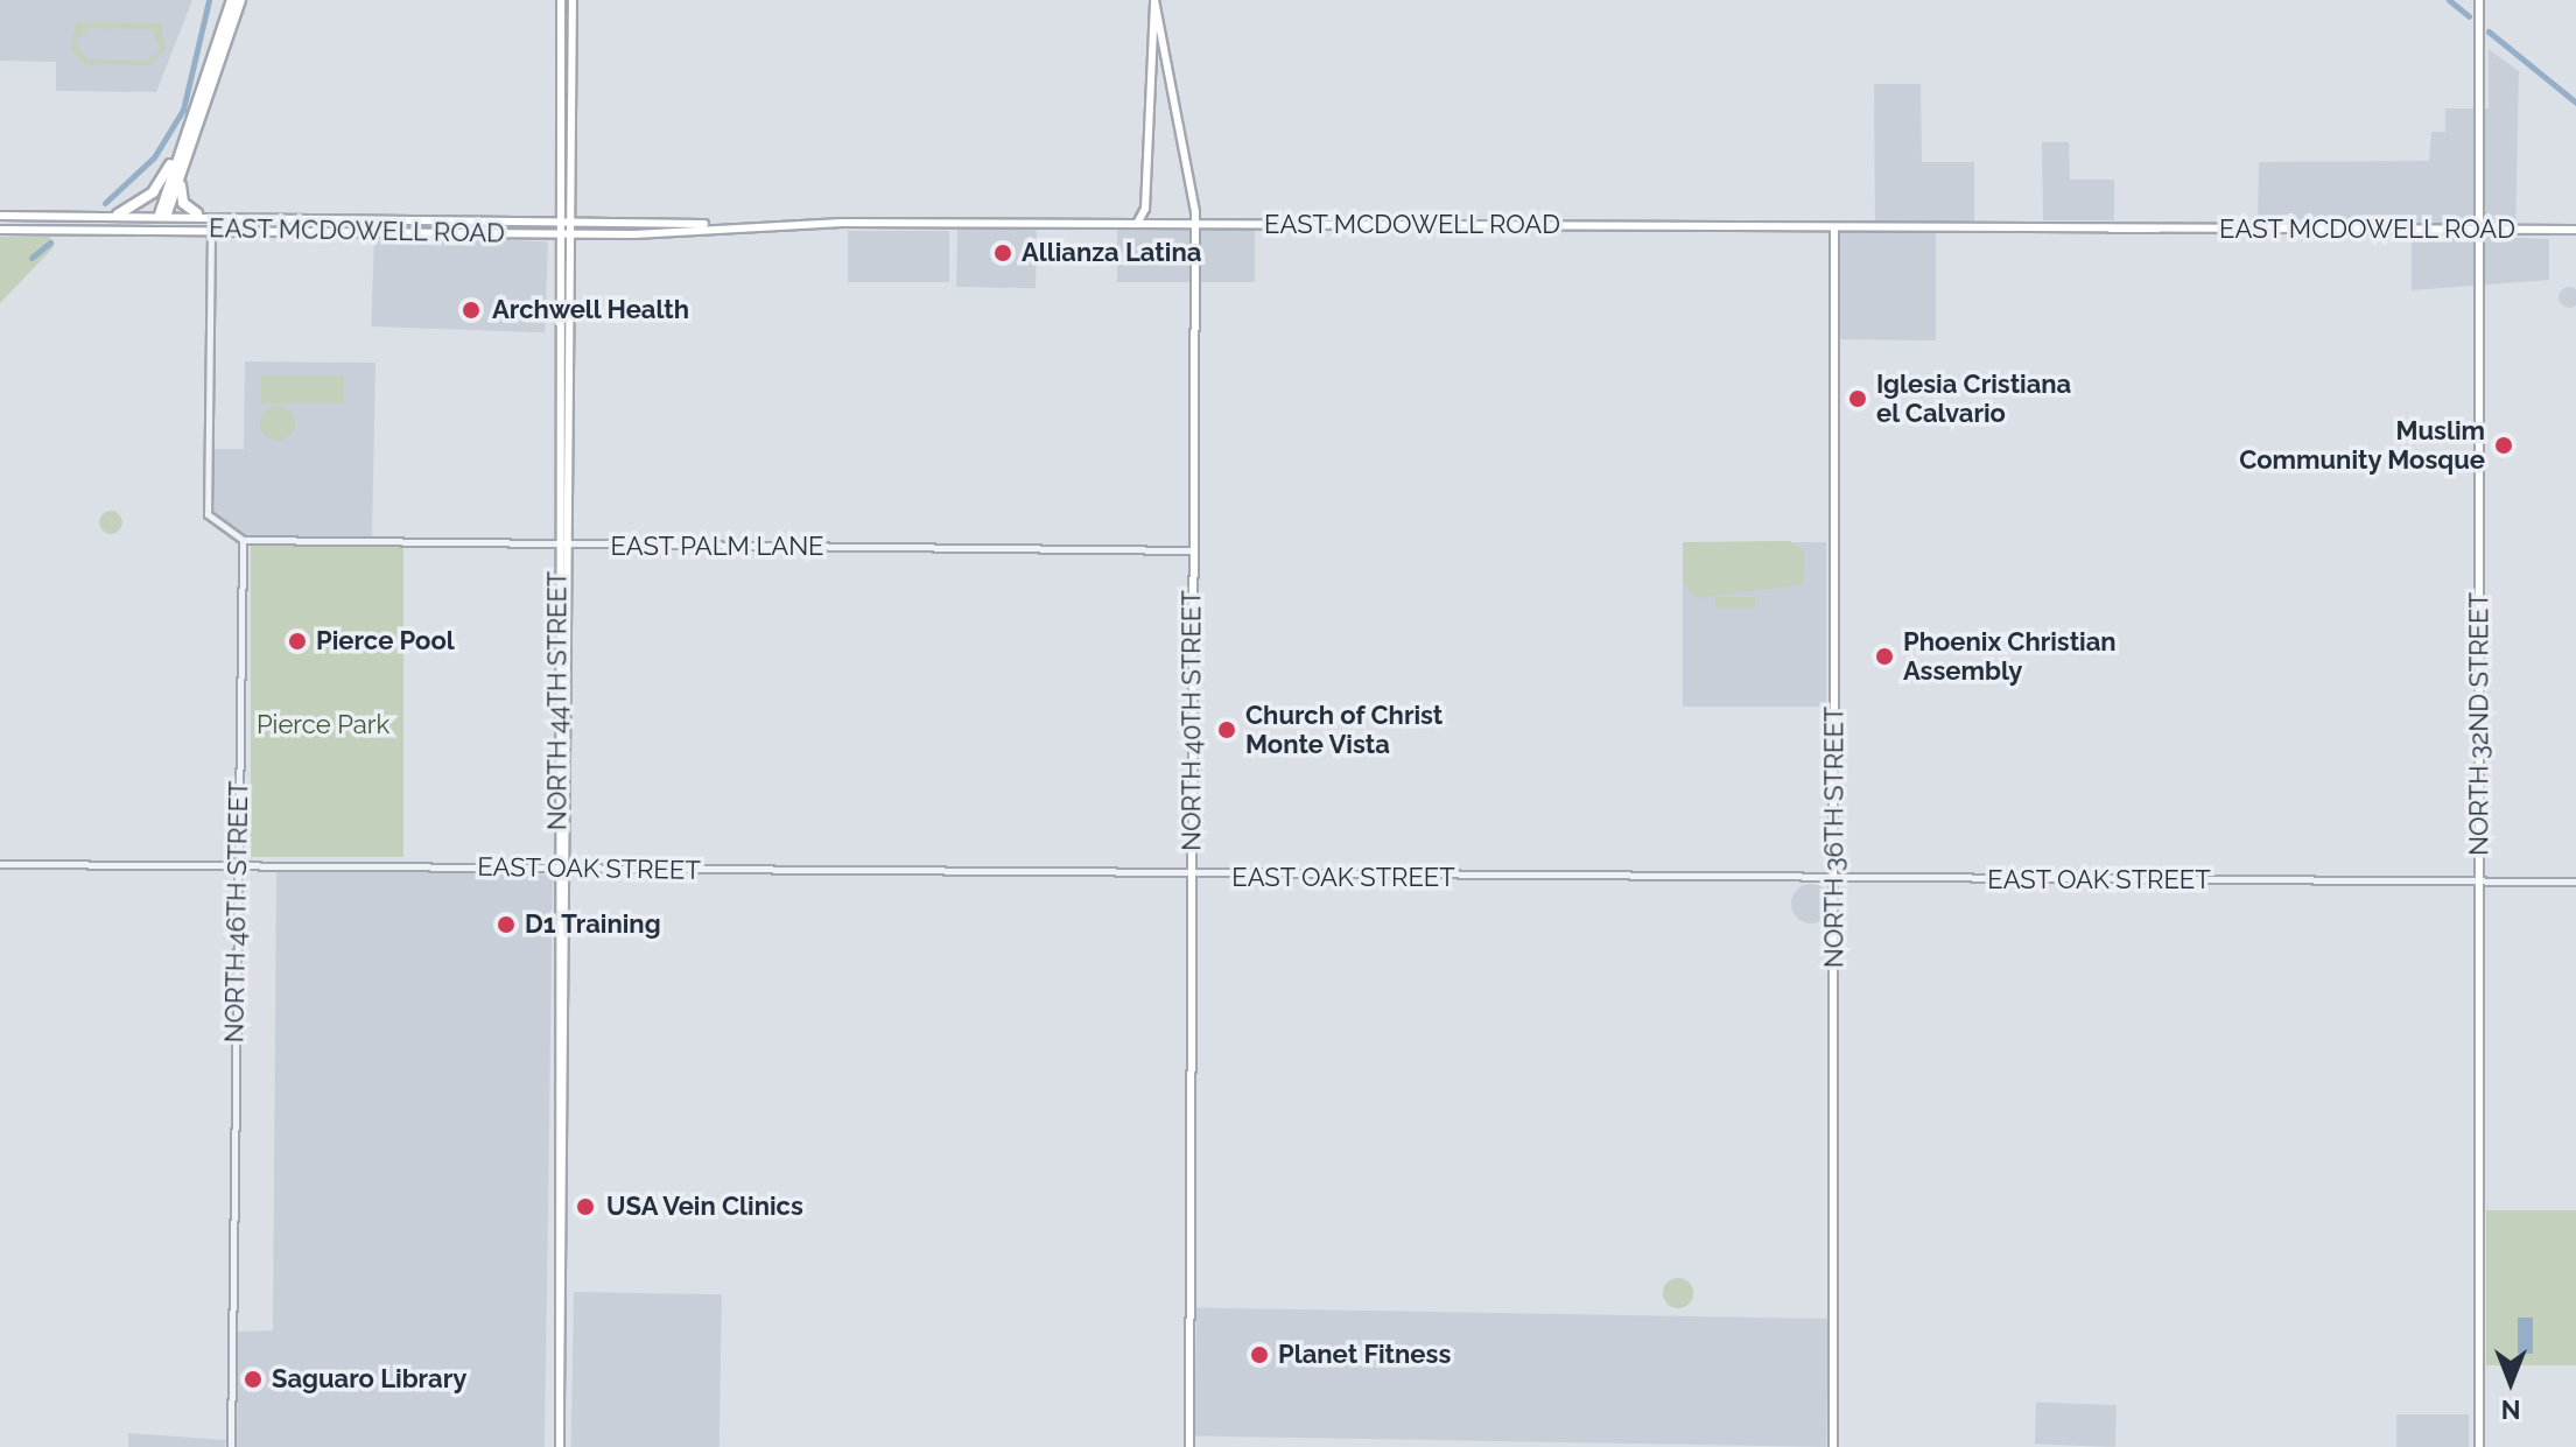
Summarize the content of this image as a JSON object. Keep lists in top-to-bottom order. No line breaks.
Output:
{"streets":{"main road":["EAST MCDOWELL ROAD","NORTH 44TH STREET","NORTH 40TH STREET","NORTH 32ND STREET","NORTH 36TH STREET"],"street":["EAST PALM LANE","EAST OAK STREET","NORTH 46TH STREET"]},"crossings":[["EAST MCDOWELL ROAD","NORTH 44TH STREET"],["EAST MCDOWELL ROAD","NORTH 40TH STREET"],["EAST MCDOWELL ROAD","NORTH 32ND STREET"],["EAST MCDOWELL ROAD","NORTH 36TH STREET"],["EAST PALM LANE","NORTH 44TH STREET"],["EAST PALM LANE","NORTH 40TH STREET"],["EAST PALM LANE","NORTH 46TH STREET"],["NORTH 44TH STREET","EAST OAK STREET"],["NORTH 40TH STREET","EAST OAK STREET"],["NORTH 32ND STREET","EAST OAK STREET"],["NORTH 36TH STREET","EAST OAK STREET"],["EAST OAK STREET","NORTH 46TH STREET"]],"parks":["Pierce Park"],"places":["Allianza Latina","Archwell Health","Iglesia Cristiana el Calvario","Muslim Community Mosque","Pierce Pool","Phoenix Christian Assembly","Church of Christ Monte Vista","D1 Training","USA Vein Clinics","Planet Fitness","Saguaro Library"],"north":"bottom"}
